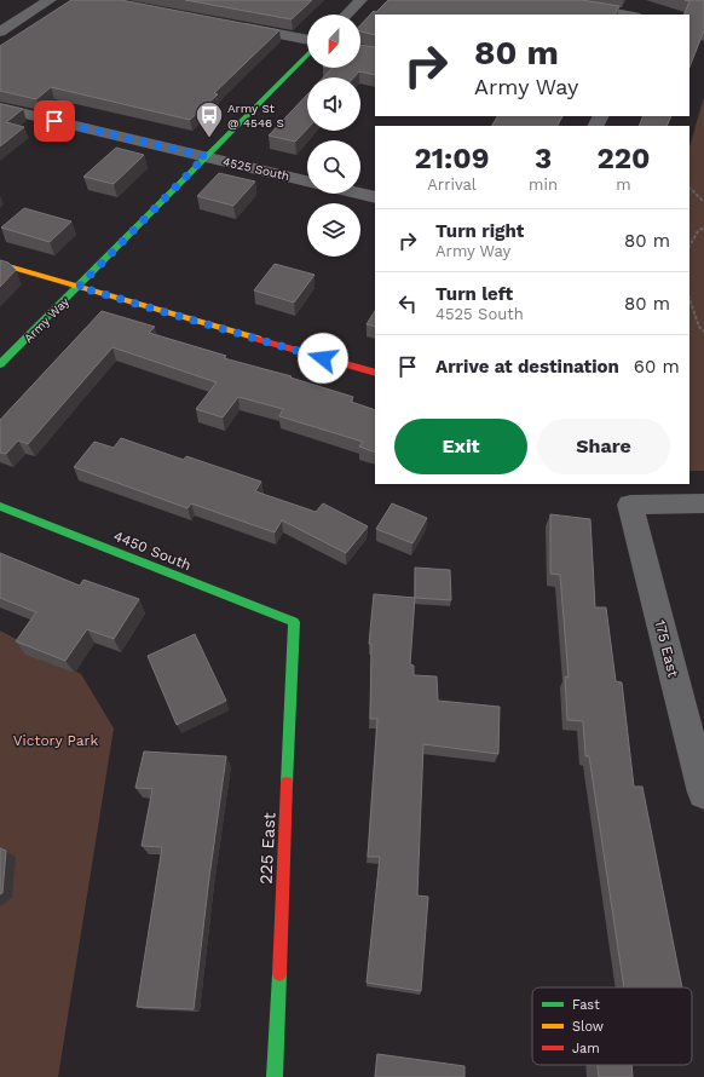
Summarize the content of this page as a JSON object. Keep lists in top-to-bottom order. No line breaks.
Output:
{"streets":{"street":["4525 South","Army Way","4450 South","175 East","225 East"]},"crossings":[["4525 South","Army Way"],["4450 South","225 East"]],"parks":["Victory Park"],"places":{"bus stop":["Army St @ 4546 S"]},"legend":["Fast","Slow","Jam"],"north":"bottom","page":{"turn":["80 m","Army Way"],"eta":["21:09","Arrival","3","min","220","m"],"list":[{"name":"Turn right","note":"Army Way","value":"80 m"},{"name":"Turn left","note":"4525 South","value":"80 m"},{"name":"Arrive at destination","value":"60 m"}],"buttons":["Exit","Share"]}}
